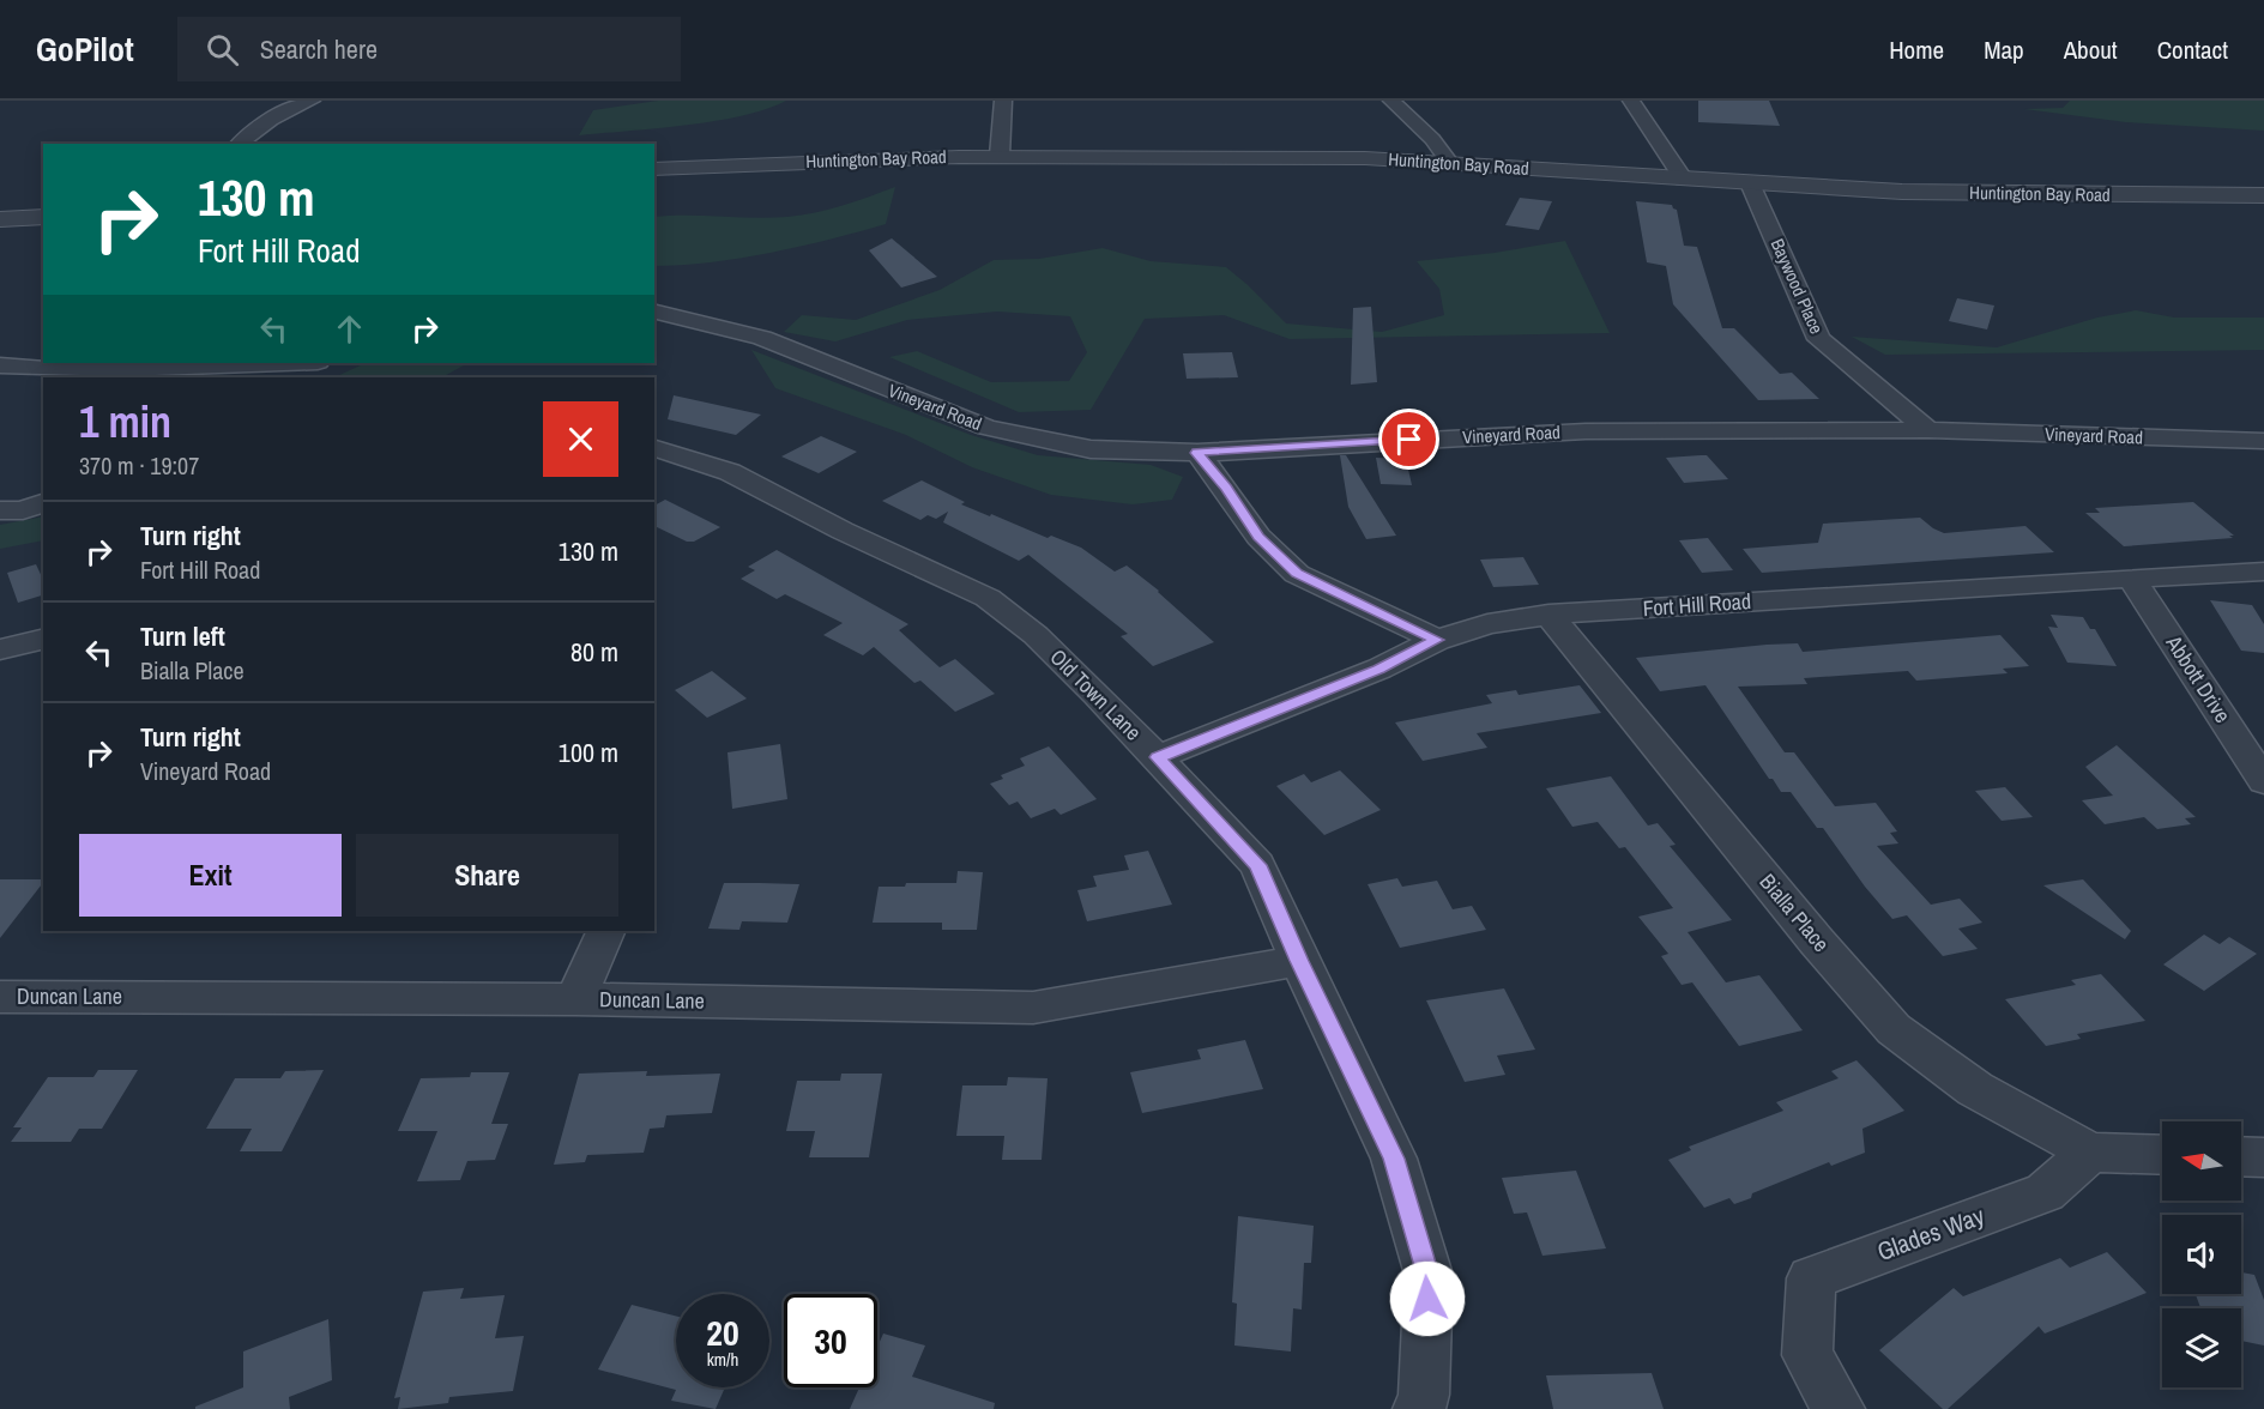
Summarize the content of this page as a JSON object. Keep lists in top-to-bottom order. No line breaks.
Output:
{"streets":{"street":["Huntington Bay Road","Baywood Place","Vineyard Road","Fort Hill Road","Abbott Drive","Old Town Lane","Bialla Place","Duncan Lane","Glades Way"]},"crossings":[["Huntington Bay Road","Baywood Place"],["Baywood Place","Vineyard Road"],["Fort Hill Road","Abbott Drive"],["Fort Hill Road","Old Town Lane"],["Fort Hill Road","Bialla Place"],["Old Town Lane","Duncan Lane"],["Bialla Place","Glades Way"]],"north":"left","page":{"header":"GoPilot","search":"Search here","nav":["Home","Map","About","Contact"],"turn":["130 m","Fort Hill Road"],"heading":["1 min","370 m · 19:07"],"list":[{"name":"Turn right","note":"Fort Hill Road","value":"130 m"},{"name":"Turn left","note":"Bialla Place","value":"80 m"},{"name":"Turn right","note":"Vineyard Road","value":"100 m"}],"buttons":["Exit","Share"],"speed":"20 km/h","limit":"30"}}
